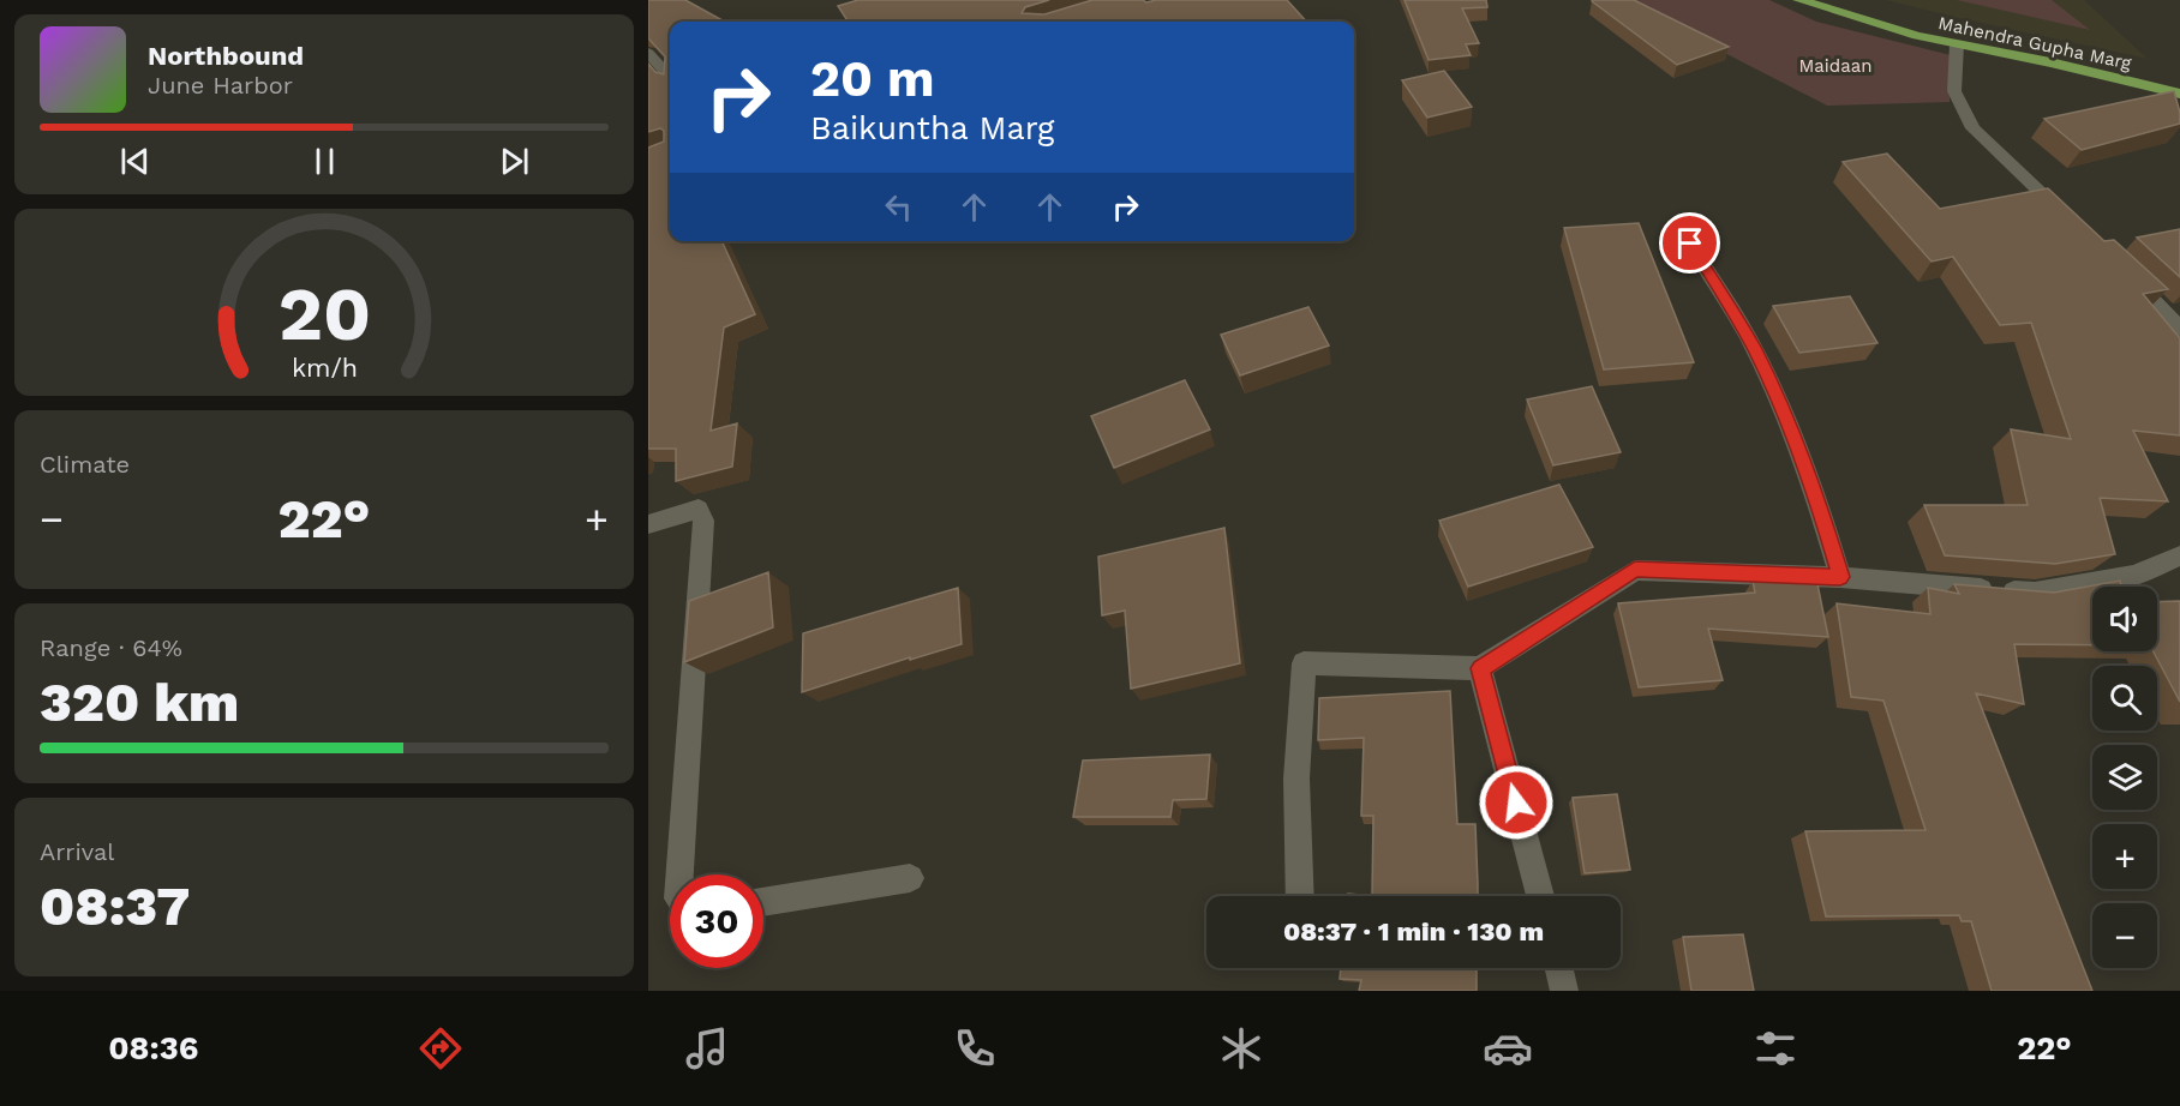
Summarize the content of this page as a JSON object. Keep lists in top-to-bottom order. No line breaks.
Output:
{"streets":{"main road":["Mahendra Gupha Marg"]},"parks":["Maidaan"],"page":{"turn":["20 m","Baikuntha Marg"],"song":["Northbound","June Harbor"],"tile":["Climate",["Range · 64%","320 km"],["Arrival","08:37"]],"heat":["−","22°","+"],"map_buttons":["+","−"],"limit":"30","trip":"08:37 · 1 min · 130 m","tabs":["08:36","22°"],"gauge":["20","km/h"]}}
